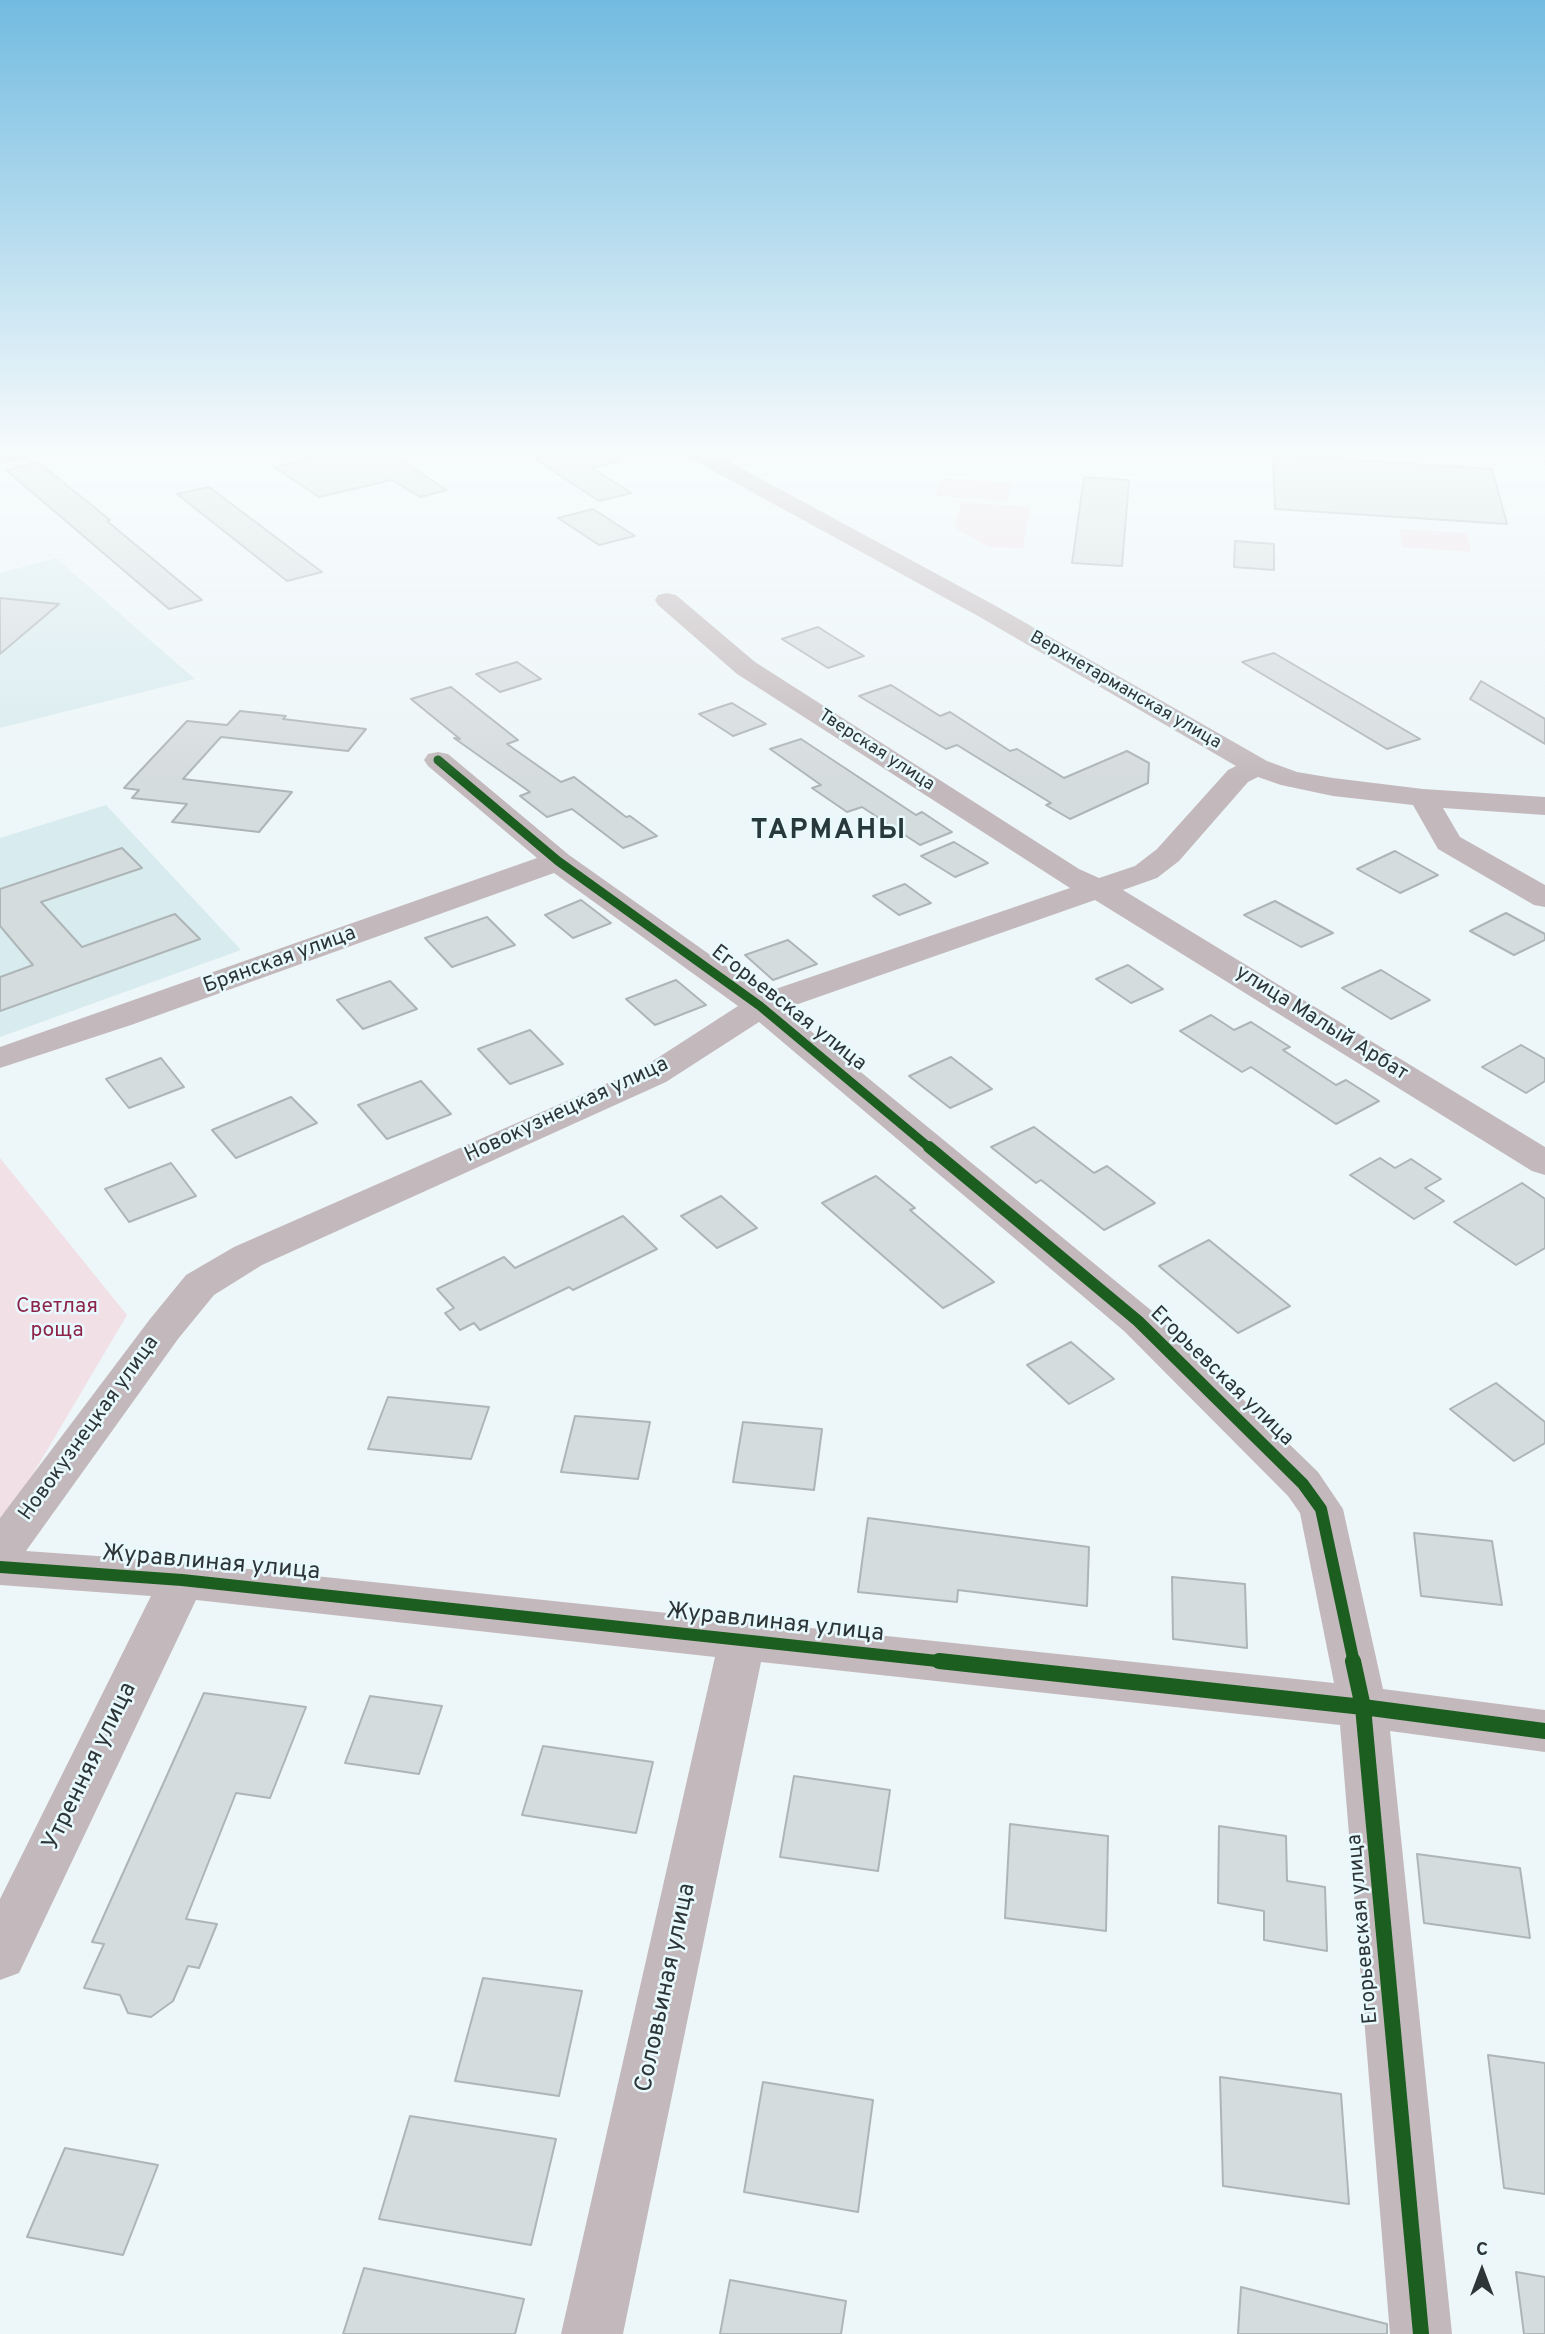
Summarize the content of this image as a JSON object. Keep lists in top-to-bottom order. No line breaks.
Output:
{"streets":{"street":["Верхнетарманская улица","Тверская улица","Брянская улица","Егорьевская улица","улица Малый Арбат","Новокузнецкая улица","Журавлиная улица","Утренняя улица","Соловьиная улица"]},"crossings":[["Верхнетарманская улица","Новокузнецкая улица"],["Тверская улица","улица Малый Арбат"],["Тверская улица","Новокузнецкая улица"],["Брянская улица","Егорьевская улица"],["Егорьевская улица","Новокузнецкая улица"],["Егорьевская улица","Журавлиная улица"],["улица Малый Арбат","Новокузнецкая улица"],["Журавлиная улица","Утренняя улица"],["Журавлиная улица","Соловьиная улица"]],"districts":["ТАРМАНЫ"],"parks":["Светлая роща"],"north":"top"}
